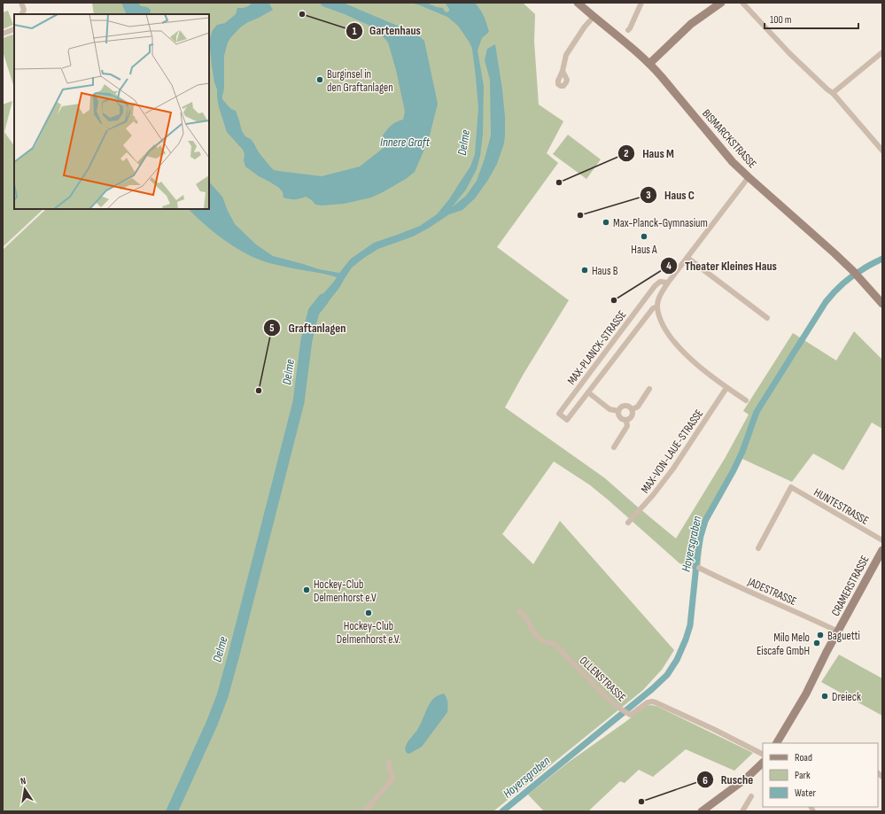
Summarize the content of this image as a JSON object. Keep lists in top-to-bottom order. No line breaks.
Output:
{"streets":{"main road":["BISMARCKSTRASSE","CRAMERSTRASSE"],"street":["MAX-PLANCK-STRASSE","MAX-VON-LAUE-STRASSE","HUNTESTRASSE","JADESTRASSE","OLLENSTRASSE"]},"crossings":[["CRAMERSTRASSE","JADESTRASSE"]],"water":["Innere Graft","Delme","Hoyersgraben"],"places":["Gartenhaus","Burginsel in den Graftanlagen","Haus M","Haus C","Max-Planck-Gymnasium","Haus A","Haus B","Theater Kleines Haus","Graftanlagen","Hockey-Club Delmenhorst e.V","Hockey-Club Delmenhorst e.V.","Baguetti","Milo Melo Eiscafe GmbH","Dreieck","Rusche"],"legend":["Road","Park","Water"],"scale_bar":"100 m","north":"top"}
